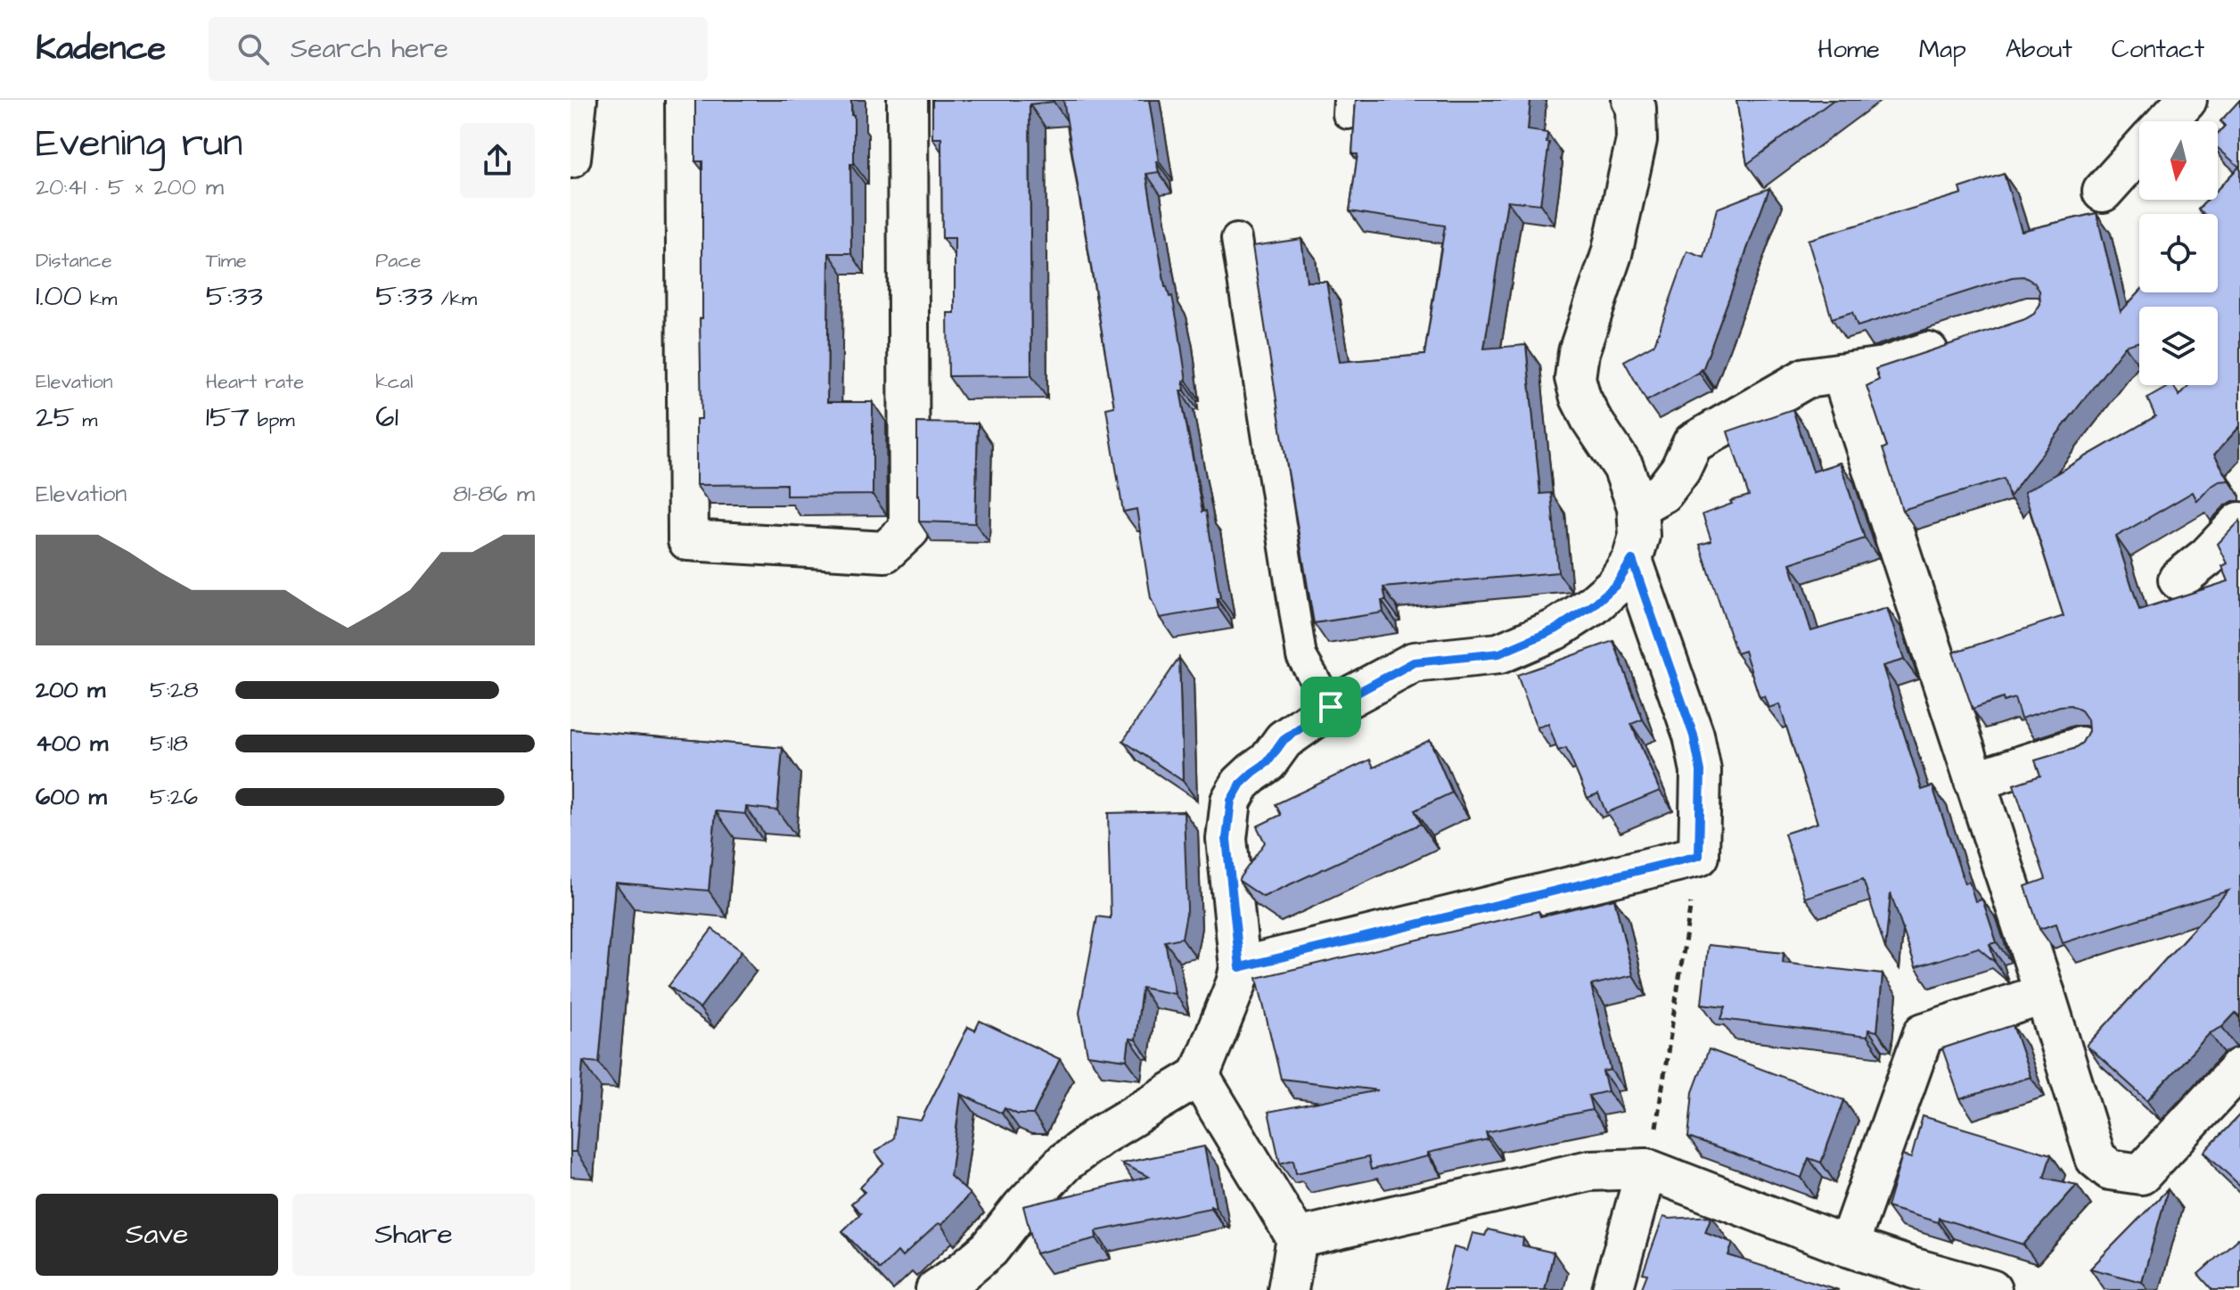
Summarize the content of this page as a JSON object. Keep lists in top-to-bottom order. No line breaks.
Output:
{"north":"bottom","page":{"header":"Kadence","search":"Search here","nav":["Home","Map","About","Contact"],"heading":["Evening run","20:41 · 5 × 200 m"],"stats":[["Distance","1.00 km"],["Time","5:33"],["Pace","5:33 /km"],["Elevation","25 m"],["Heart rate","157 bpm"],["kcal","61"]],"chart":["Elevation","81–86 m"],"list":[{"name":"200 m","note":"5:28"},{"name":"400 m","note":"5:18"},{"name":"600 m","note":"5:26"}],"buttons":["Save","Share"]}}
